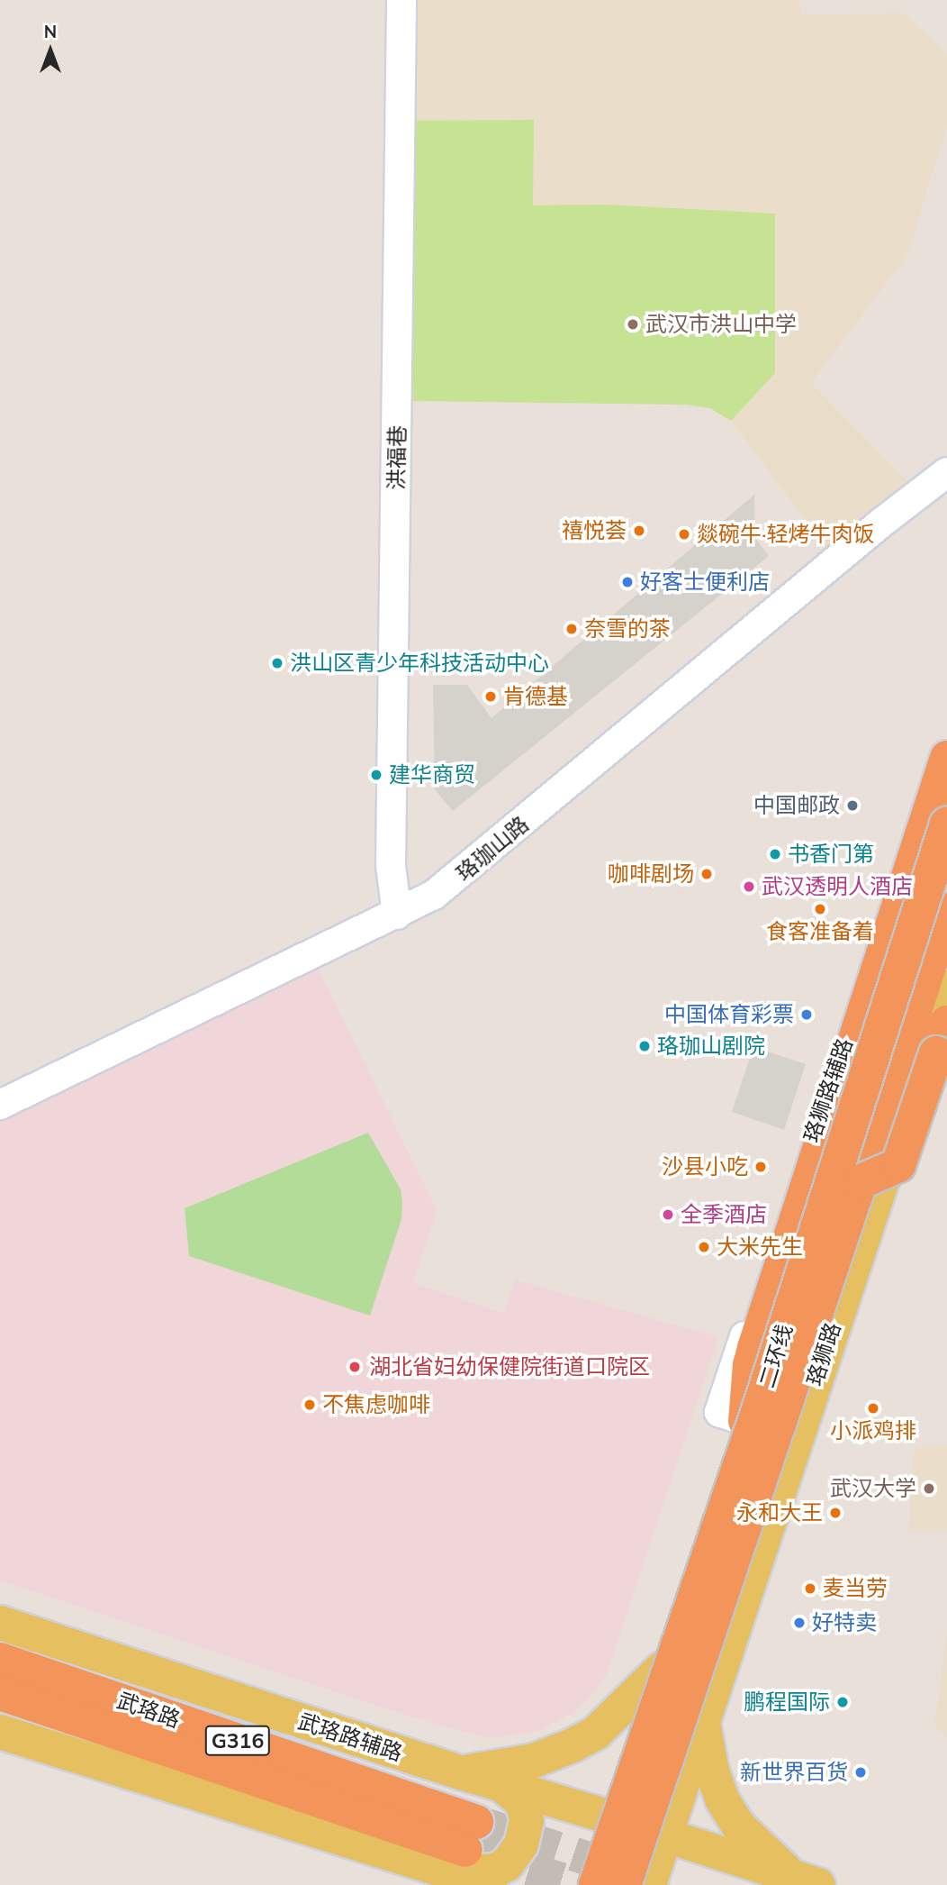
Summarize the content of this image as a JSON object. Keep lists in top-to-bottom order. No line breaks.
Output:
{"streets":{"highway":["二环线","武珞路","G316"],"main road":["珞狮路","武珞路辅路"],"street":["洪福巷","珞珈山路","珞狮路辅路"]},"crossings":[["洪福巷","珞珈山路"],["珞狮路","武珞路辅路"]],"places":["武汉市洪山中学","禧悦荟","燚碗牛·轻烤牛肉饭","好客士便利店","奈雪的茶","洪山区青少年科技活动中心","肯德基","建华商贸","中国邮政","书香门第","咖啡剧场","武汉透明人酒店","食客准备着","中国体育彩票","珞珈山剧院","沙县小吃","全季酒店","大米先生","湖北省妇幼保健院街道口院区","不焦虑咖啡","小派鸡排","武汉大学","永和大王","麦当劳","好特卖","鹏程国际","新世界百货"],"north":"top"}
